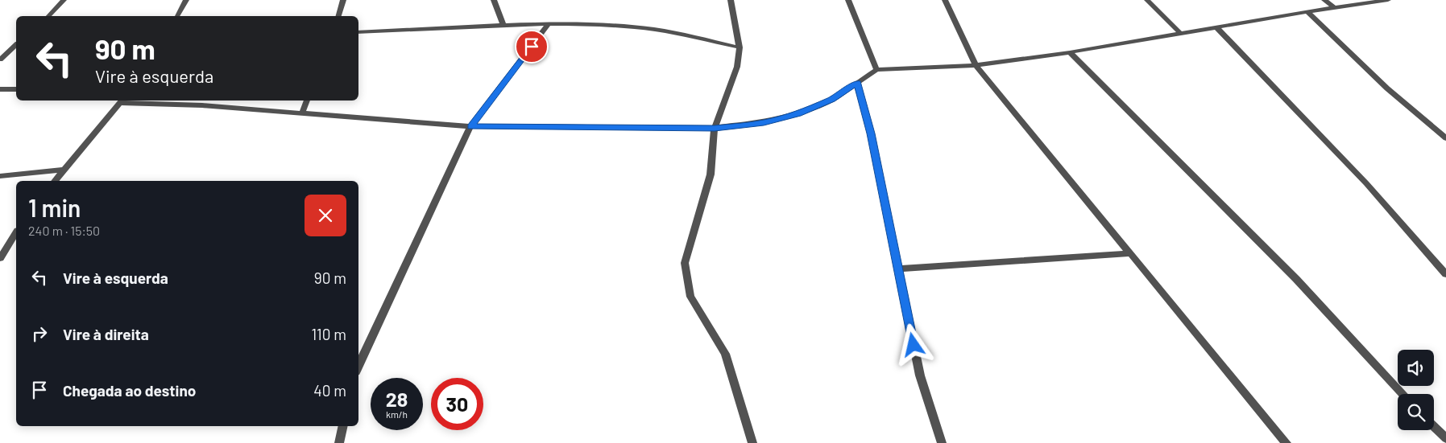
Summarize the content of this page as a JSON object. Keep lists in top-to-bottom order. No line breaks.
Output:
{"page":{"turn":["90 m","Vire à esquerda"],"heading":["1 min","240 m · 15:50"],"list":[{"name":"Vire à esquerda","value":"90 m"},{"name":"Vire à direita","value":"110 m"},{"name":"Chegada ao destino","value":"40 m"}],"speed":"28 km/h","limit":"30"}}
